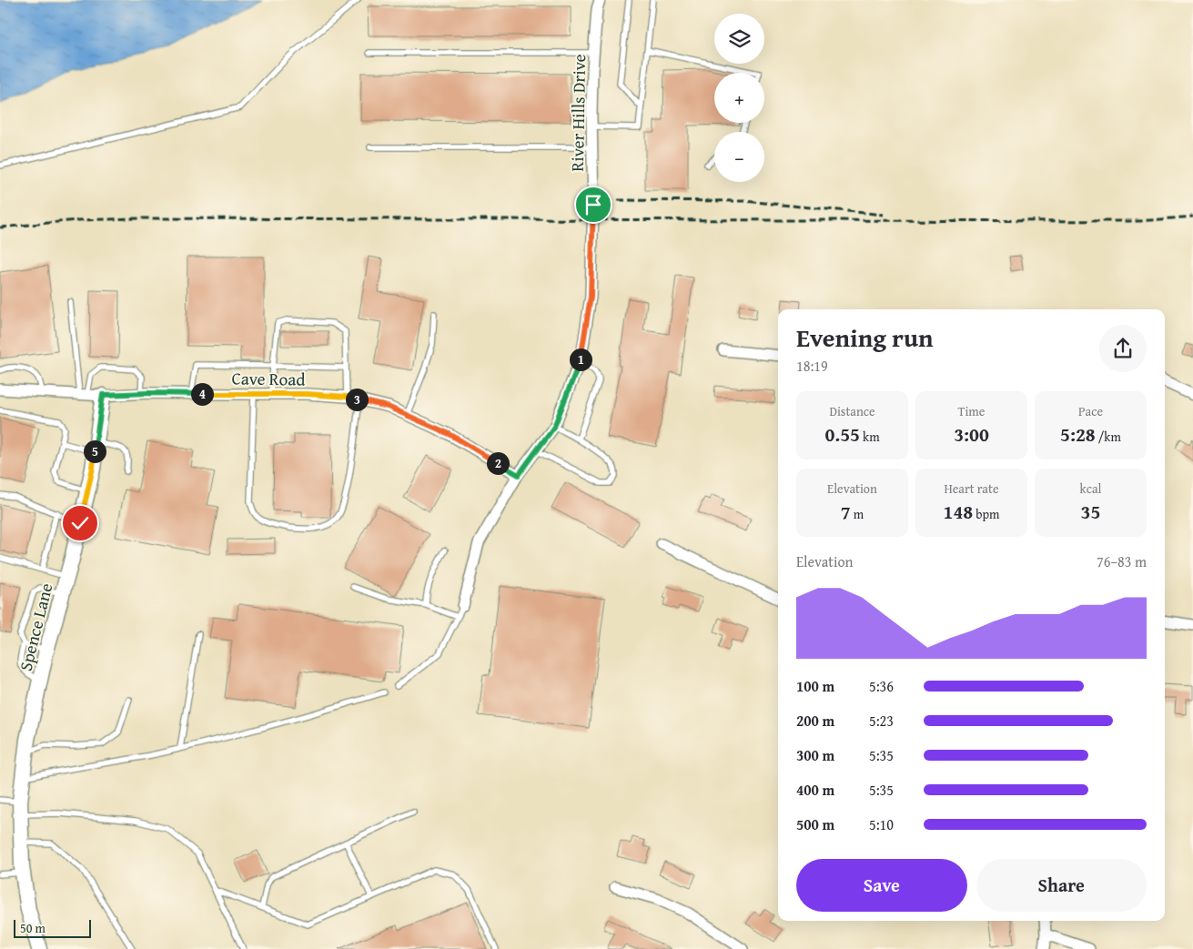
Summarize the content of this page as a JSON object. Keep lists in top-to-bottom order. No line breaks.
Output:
{"streets":{"main road":["Spence Lane"],"street":["River Hills Drive","Cave Road"]},"crossings":[["River Hills Drive","Cave Road"],["Cave Road","Spence Lane"]],"scale_bar":"50 m","page":{"map_buttons":["+","−"],"heading":["Evening run","18:19"],"pins":["1","4","3","5","2"],"stats":[["Distance","0.55 km"],["Time","3:00"],["Pace","5:28 /km"],["Elevation","7 m"],["Heart rate","148 bpm"],["kcal","35"]],"chart":["Elevation","76–83 m"],"list":[{"name":"100 m","note":"5:36"},{"name":"200 m","note":"5:23"},{"name":"300 m","note":"5:35"},{"name":"400 m","note":"5:35"},{"name":"500 m","note":"5:10"}],"buttons":["Save","Share"],"scale":"50 m"}}
